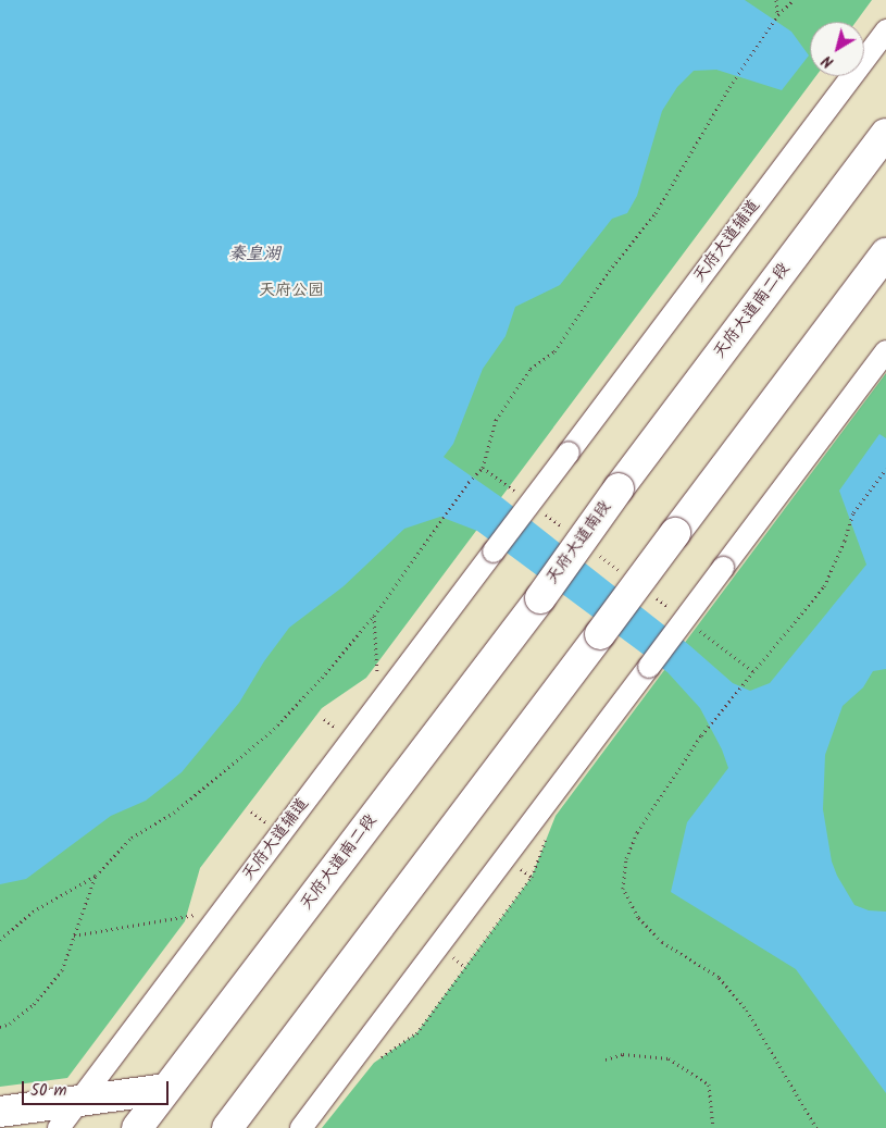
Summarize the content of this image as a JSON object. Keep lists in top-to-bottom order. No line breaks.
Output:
{"streets":{"highway":["天府大道南二段","天府大道南段"],"street":["天府大道辅道"]},"crossings":[["天府大道南二段","天府大道南段"]],"water":["秦皇湖"],"parks":["天府公园"],"scale_bar":"50 m","north":"bottom left"}
